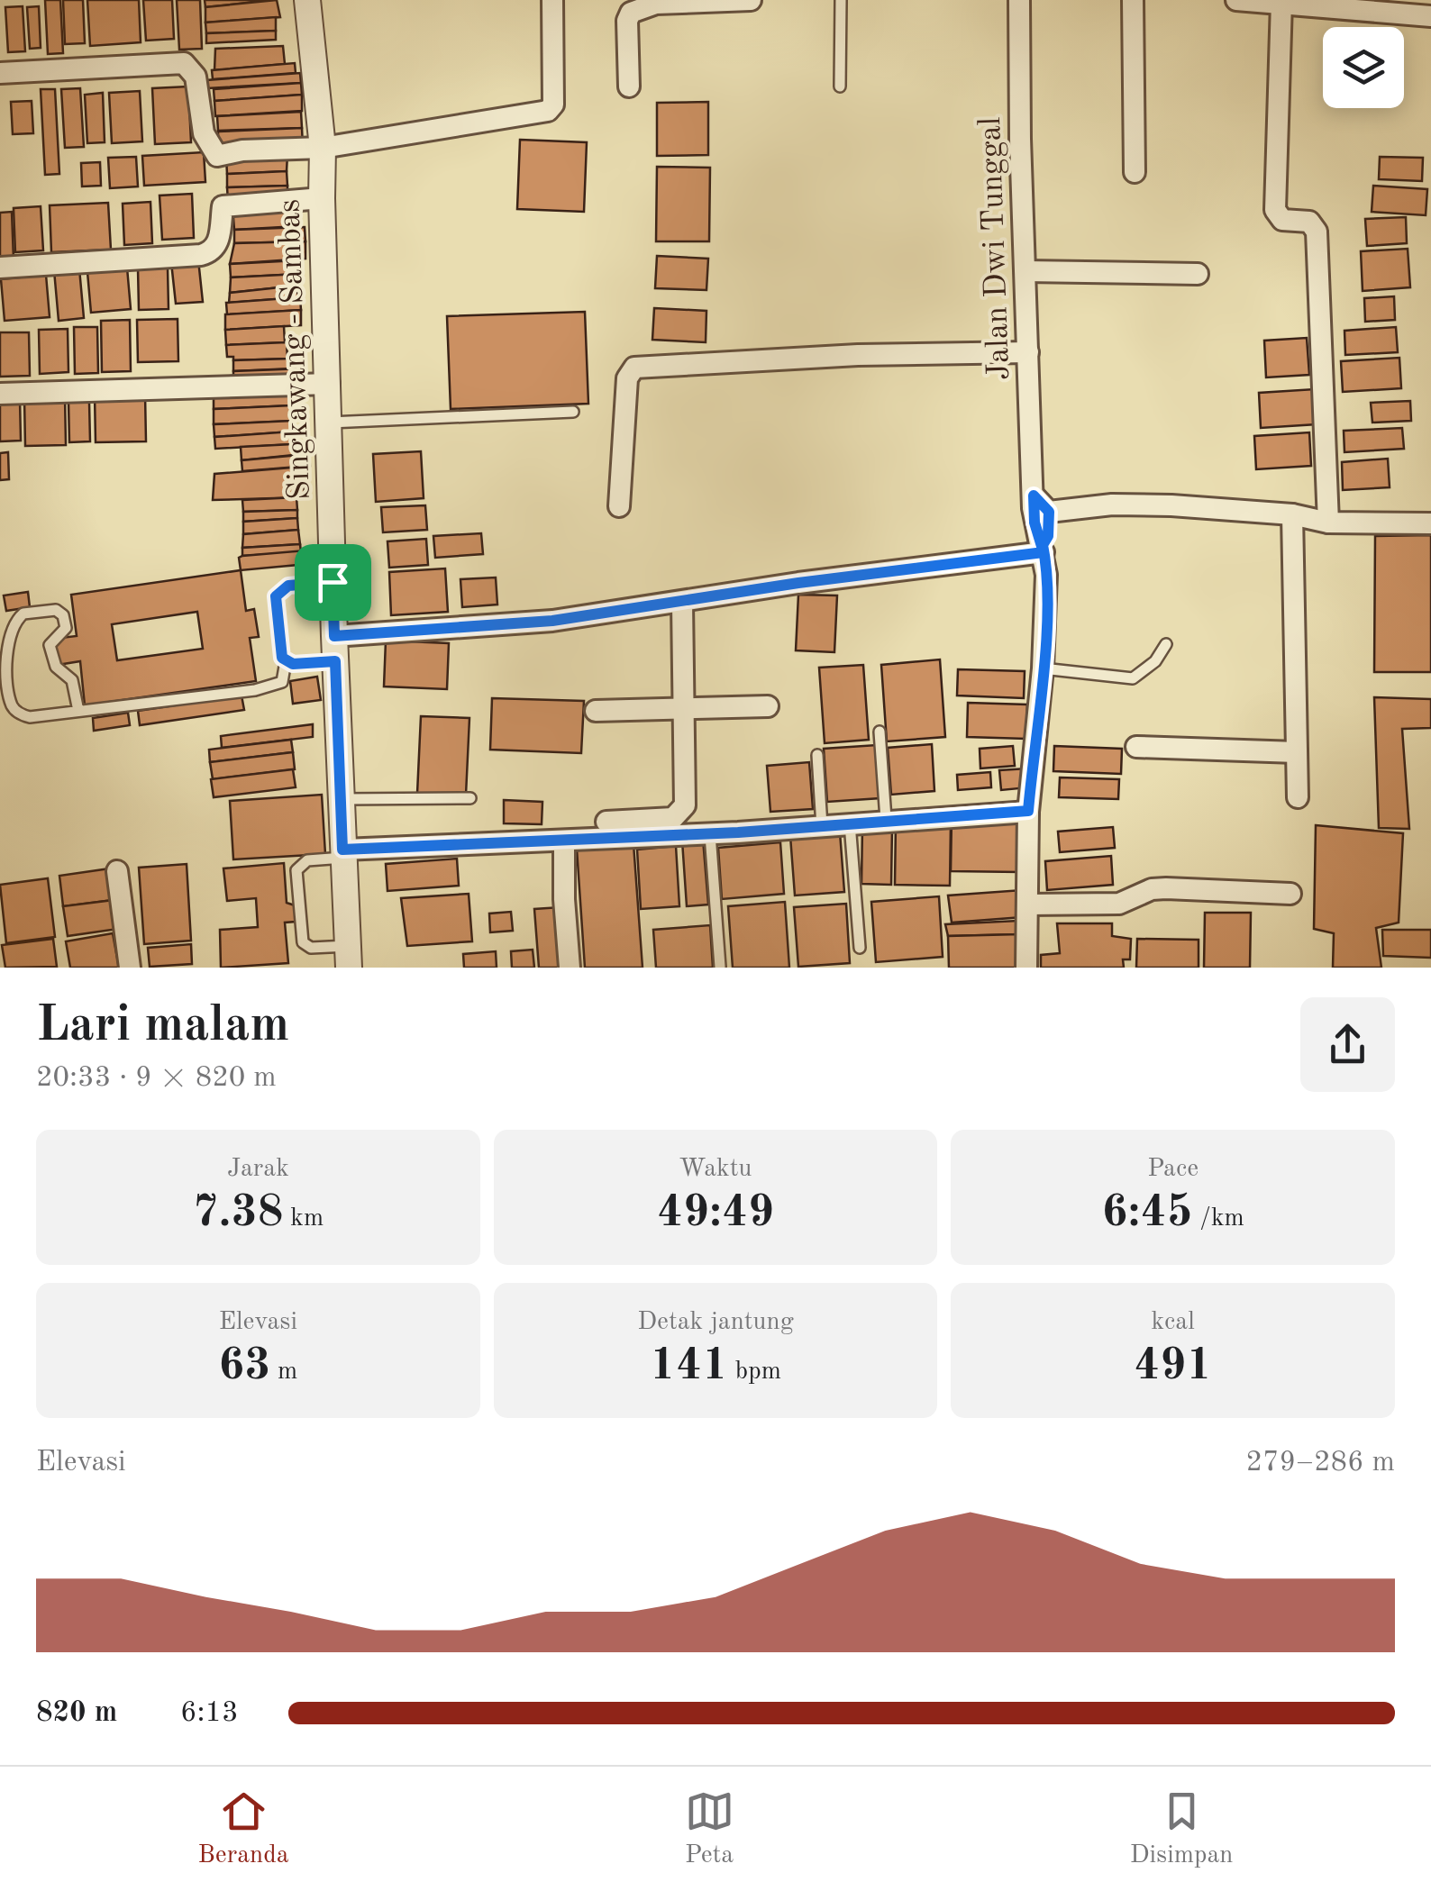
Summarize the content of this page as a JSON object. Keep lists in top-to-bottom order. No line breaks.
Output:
{"streets":{"street":["Jalan Dwi Tunggal","Singkawang - Sambas"]},"page":{"heading":["Lari malam","20:33 · 9 × 820 m"],"stats":[["Jarak","7.38 km"],["Waktu","49:49"],["Pace","6:45 /km"],["Elevasi","63 m"],["Detak jantung","141 bpm"],["kcal","491"]],"chart":["Elevasi","279–286 m"],"list":[{"name":"820 m","note":"6:13"}],"tabs":["Beranda","Peta","Disimpan"]}}
